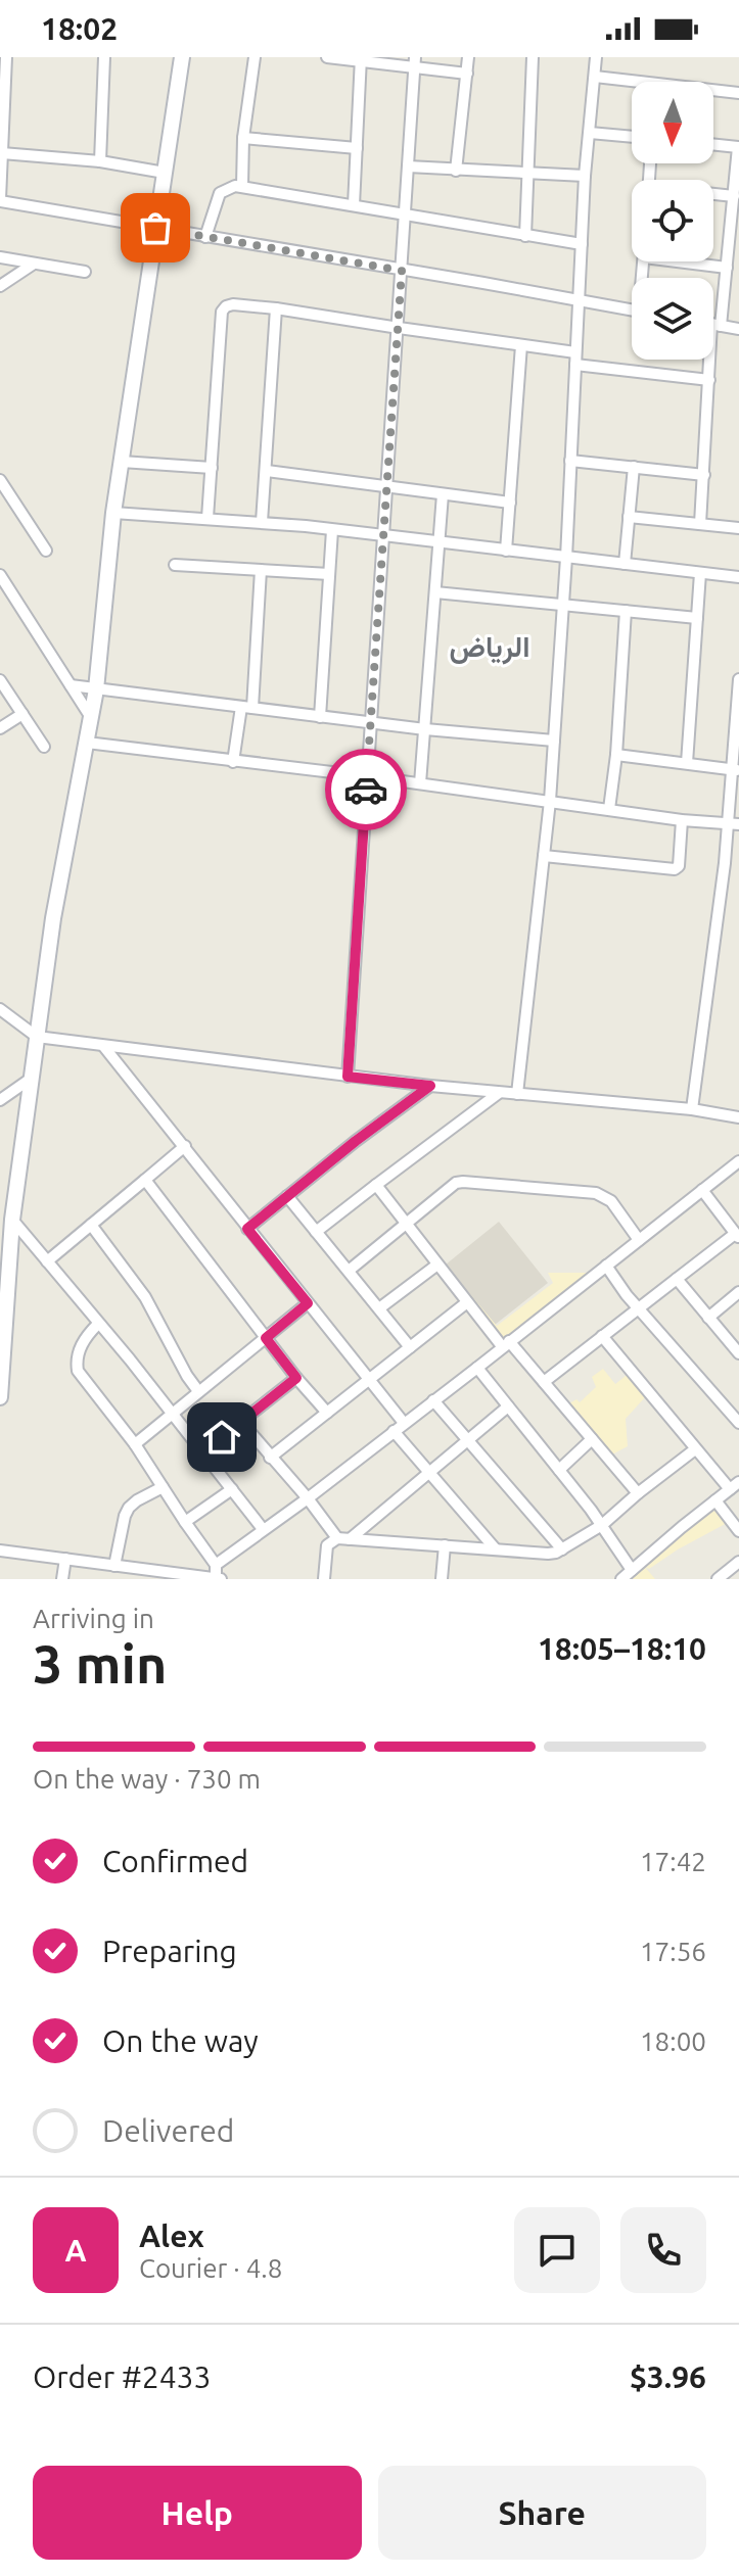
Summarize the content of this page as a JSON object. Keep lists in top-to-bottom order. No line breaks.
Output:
{"districts":["الرياض"],"north":"bottom","page":{"status":"18:02","heading":["3 min","Arriving in","18:05–18:10"],"panel":["Alex","Courier · 4.8","Order #2433","$3.96"],"bar":"On the way · 730 m","list":[["Confirmed","17:42"],["Preparing","17:56"],["On the way","18:00"],"Delivered"],"round":"A","buttons":["Help","Share"]}}
